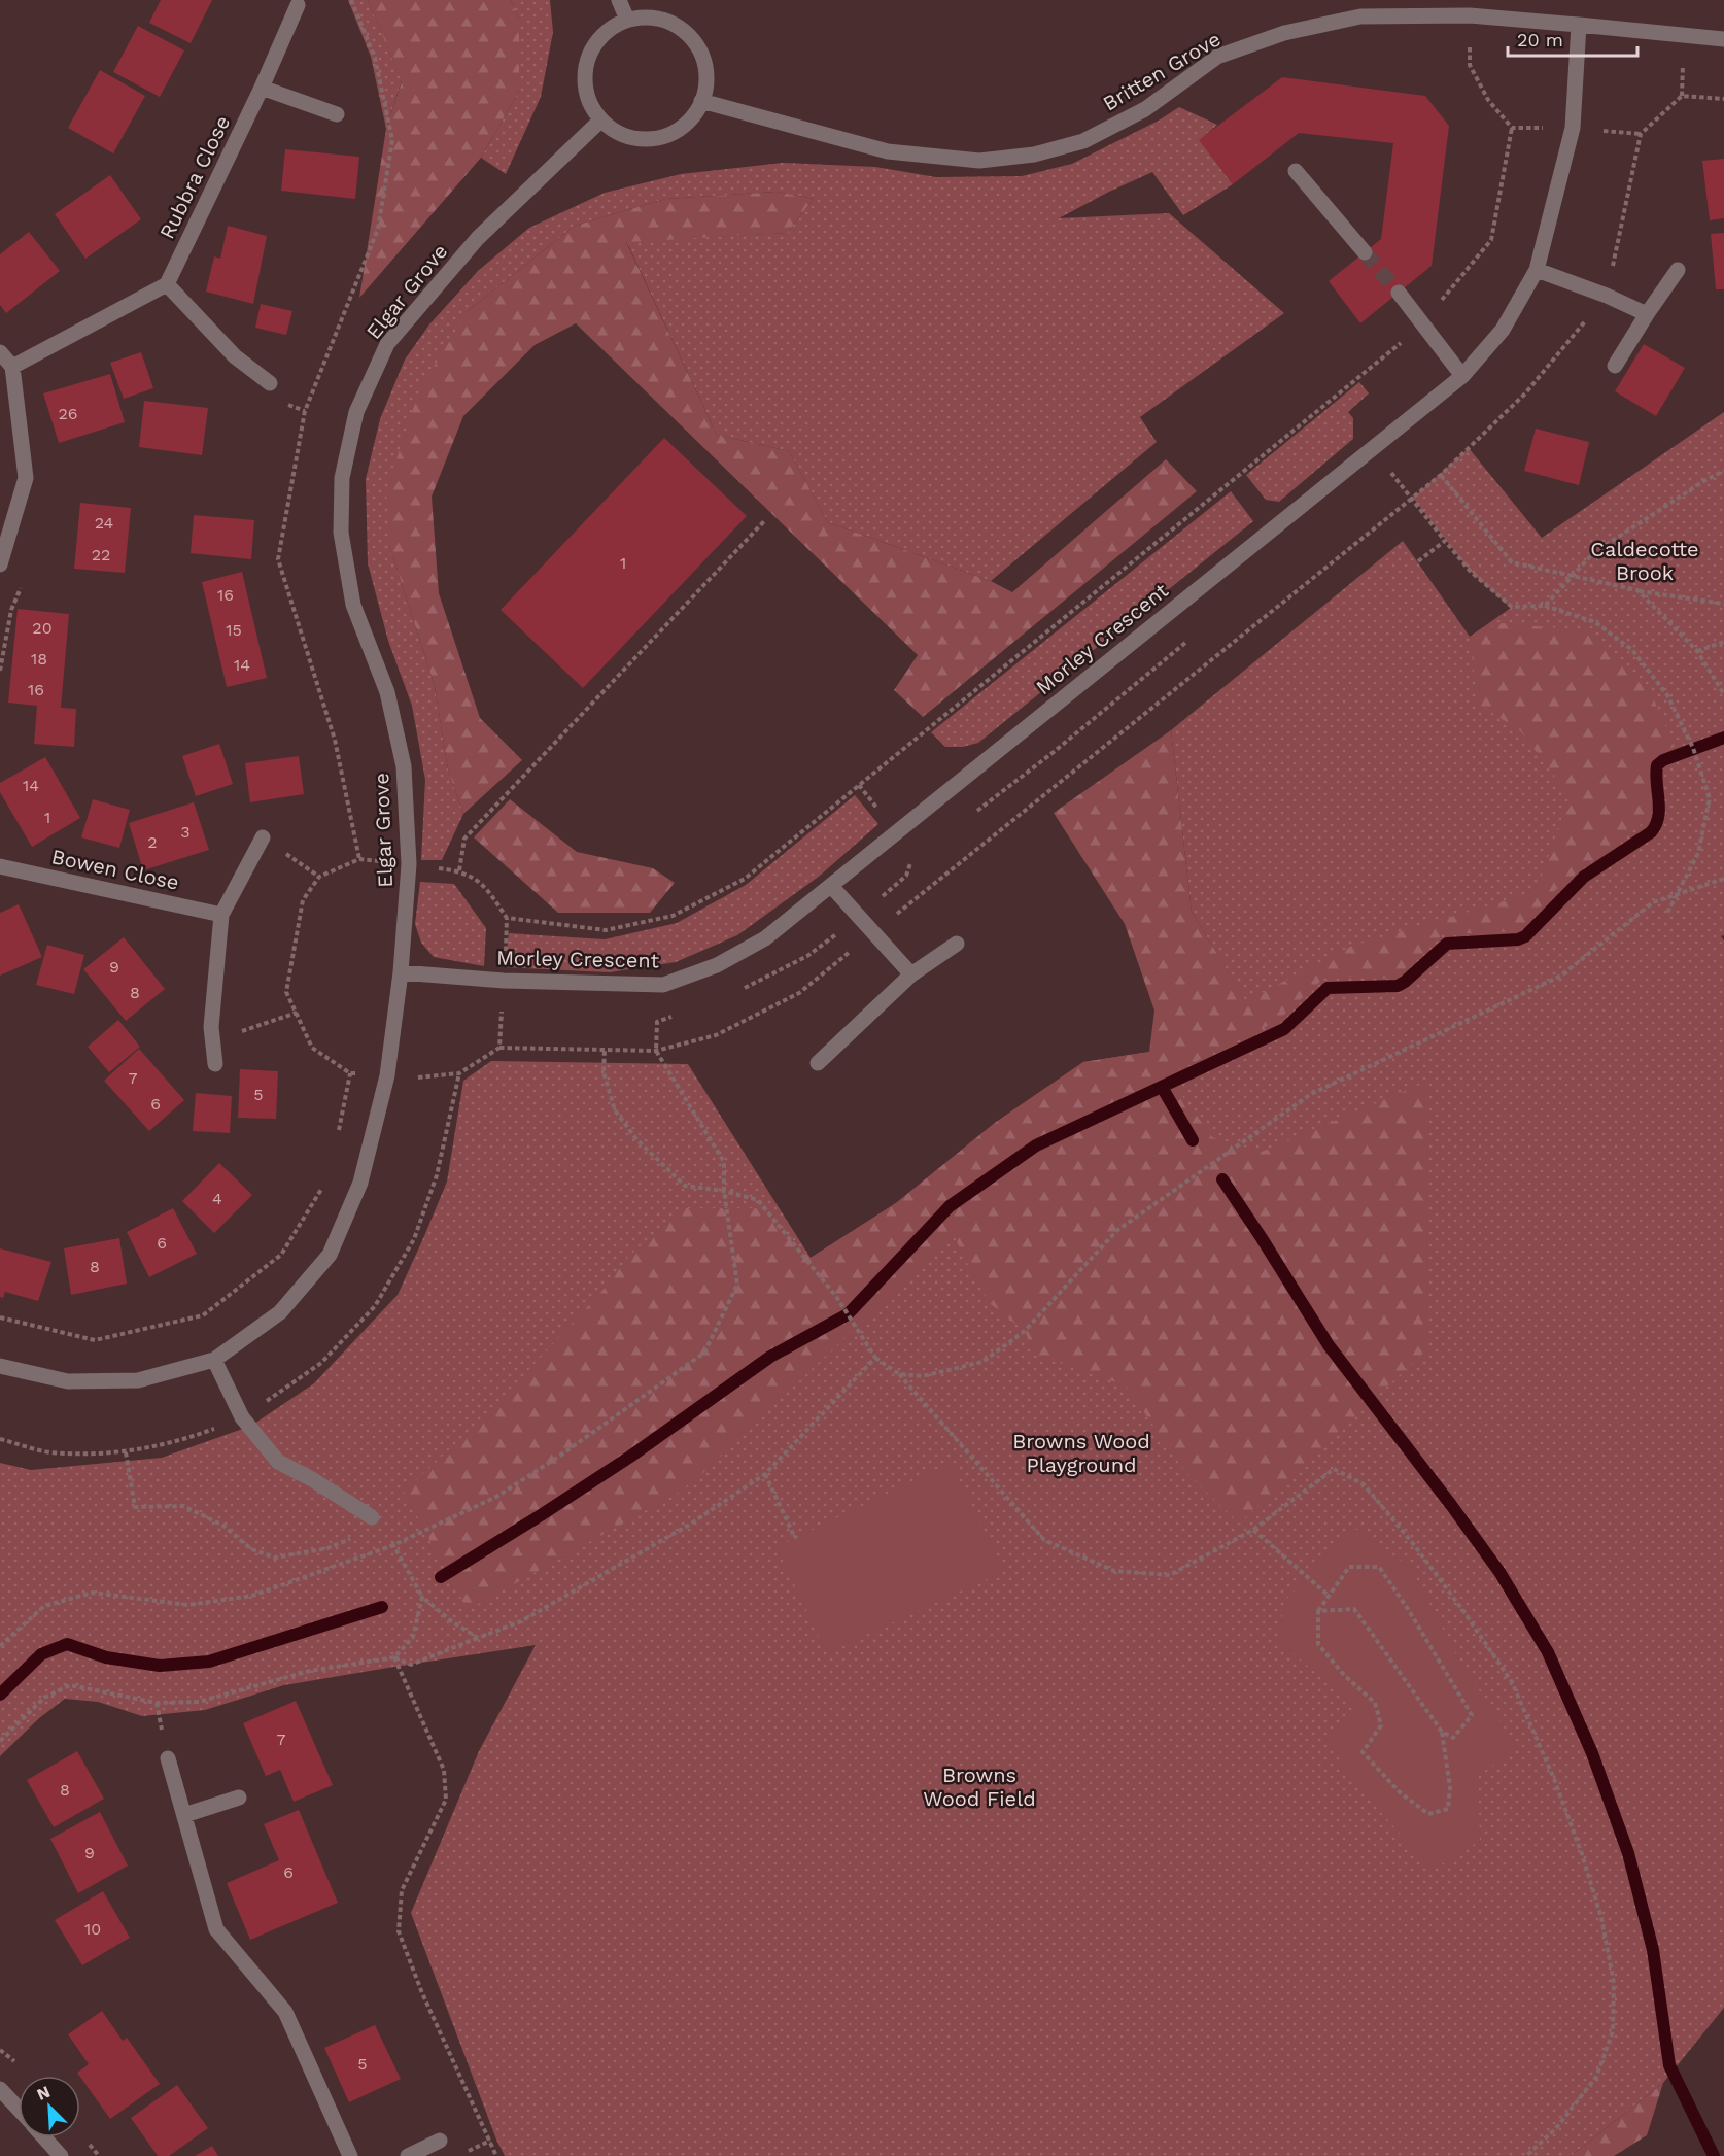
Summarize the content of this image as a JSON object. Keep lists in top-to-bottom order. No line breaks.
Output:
{"streets":{"street":["Britten Grove","Rubbra Close","Elgar Grove","Morley Crescent","Bowen Close"]},"crossings":[["Britten Grove","Elgar Grove"],["Britten Grove","Morley Crescent"],["Elgar Grove","Morley Crescent"]],"parks":["Caldecotte Brook","Browns Wood Playground","Browns Wood Field"],"house_numbers":["26","24","22","1","16","20","15","18","14","16","14","1","3","2","9","8","7","5","6","4","6","8","7","8","9","6","10","5"],"scale_bar":"20 m","north":"top left"}
